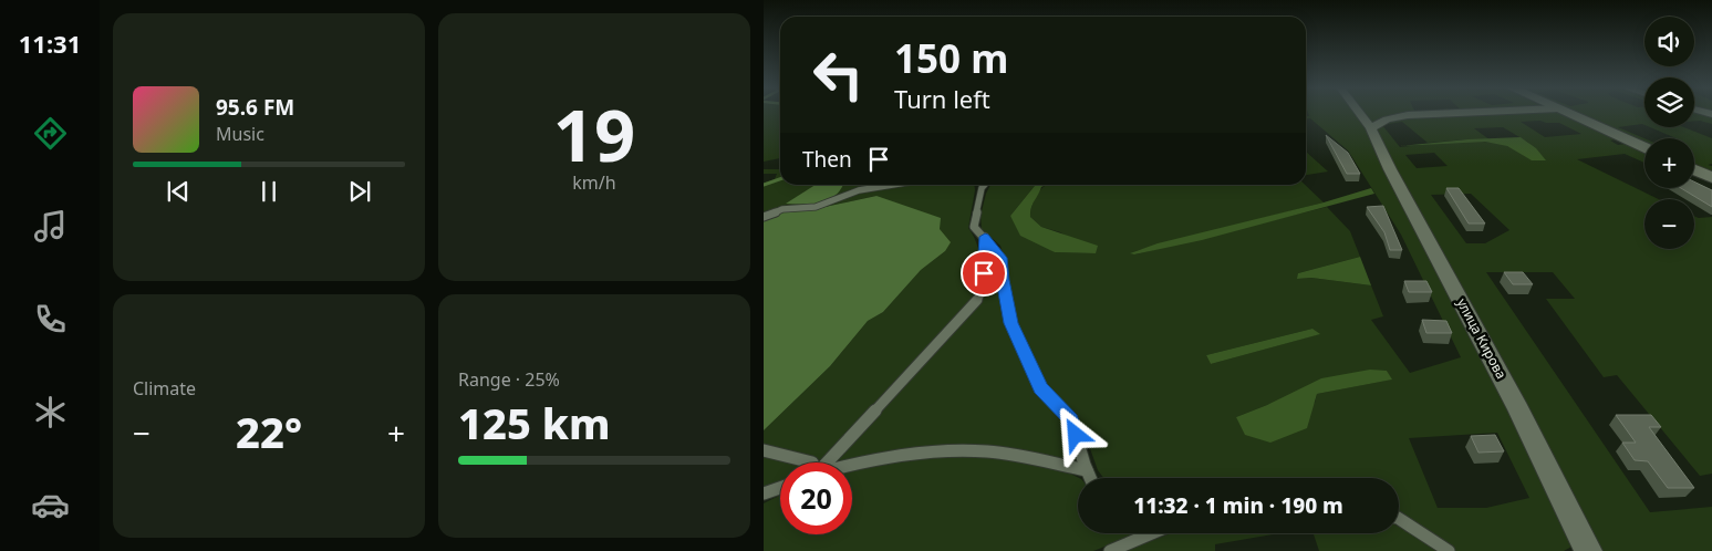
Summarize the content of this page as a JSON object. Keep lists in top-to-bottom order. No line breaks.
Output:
{"streets":{"street":["улица Кирова"]},"page":{"tabs":"11:31","tile":[["19","km/h"],"Climate",["Range · 25%","125 km"]],"map_buttons":["+","−"],"turn":["150 m","Turn left"],"song":["95.6 FM","Music"],"then":"Then","heat":["−","22°","+"],"limit":"20","trip":"11:32 · 1 min · 190 m"}}
